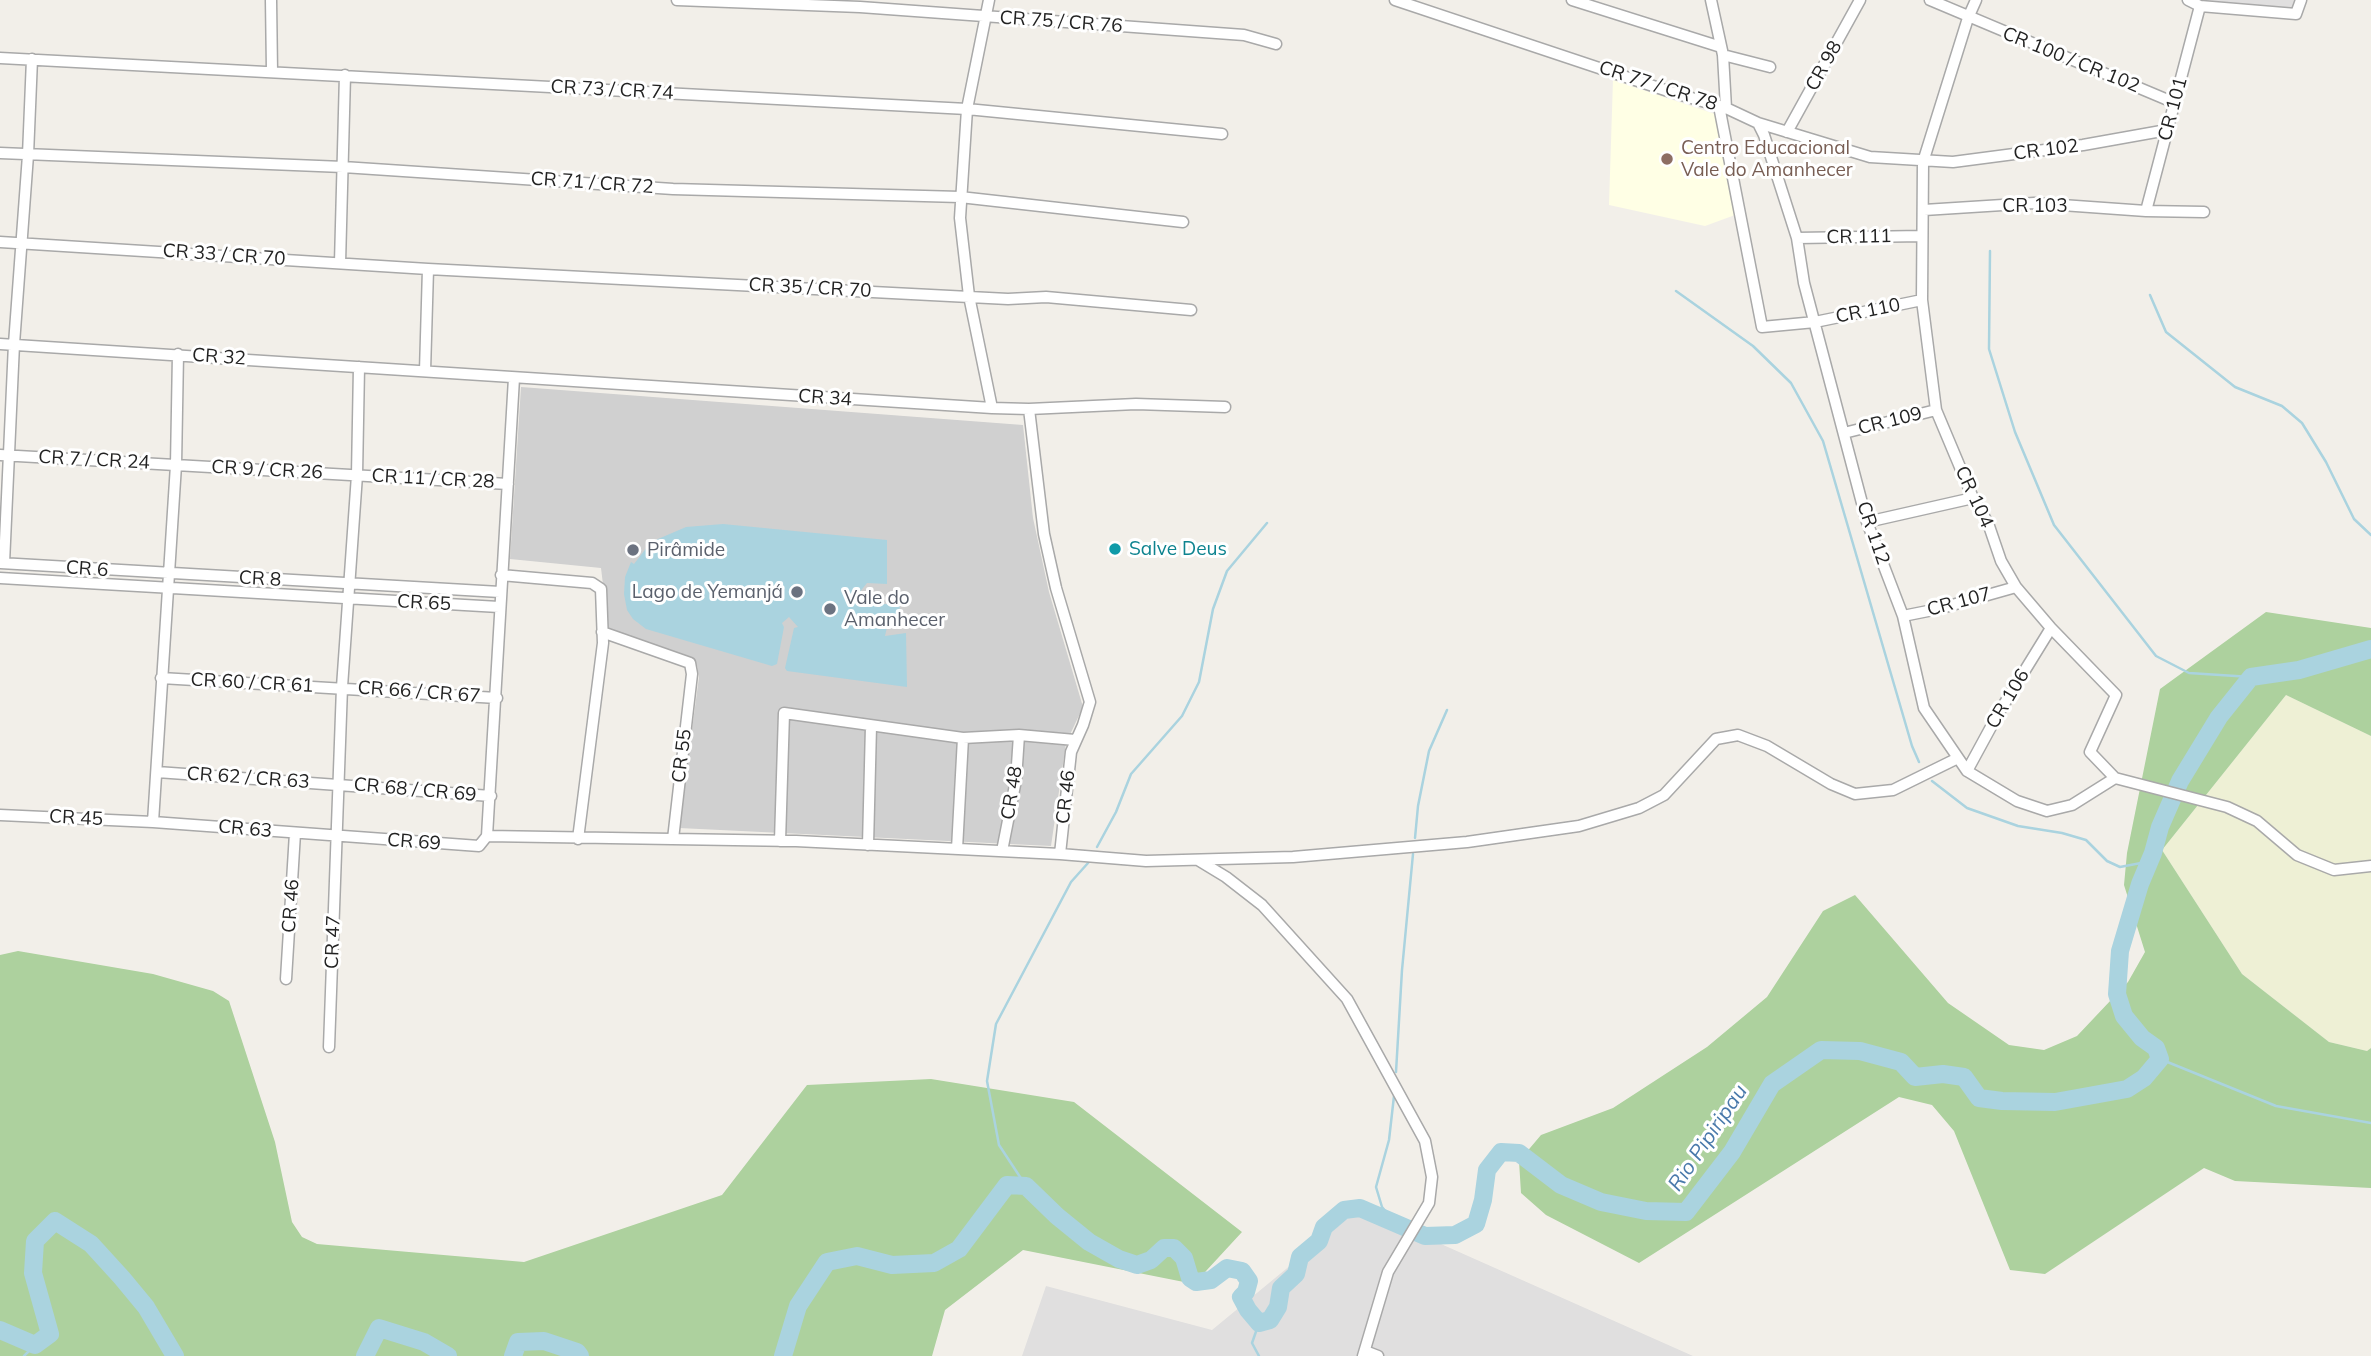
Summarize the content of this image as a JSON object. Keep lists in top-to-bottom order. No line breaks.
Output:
{"streets":{"street":["CR 75 / CR 76","CR 100 / CR 102","CR 98","CR 77 / CR 78","CR 73 / CR 74","CR 101","CR 102","CR 71 / CR 72","CR 103","CR 111","CR 33 / CR 70","CR 35 / CR 70","CR 110","CR 32","CR 34","CR 109","CR 7 / CR 24","CR 9 / CR 26","CR 11 / CR 28","CR 104","CR 112","CR 6","CR 8","CR 107","CR 65","CR 60 / CR 61","CR 66 / CR 67","CR 106","CR 55","CR 62 / CR 63","CR 68 / CR 69","CR 48","CR 46","CR 45","CR 63","CR 69","CR 47"]},"crossings":[["CR 100 / CR 102","CR 101"],["CR 100 / CR 102","CR 104"],["CR 98","CR 77 / CR 78"],["CR 77 / CR 78","CR 102"],["CR 77 / CR 78","CR 110"],["CR 77 / CR 78","CR 104"],["CR 77 / CR 78","CR 112"],["CR 101","CR 102"],["CR 101","CR 103"],["CR 102","CR 104"],["CR 103","CR 104"],["CR 111","CR 104"],["CR 111","CR 112"],["CR 33 / CR 70","CR 35 / CR 70"],["CR 110","CR 104"],["CR 110","CR 112"],["CR 32","CR 34"],["CR 32","CR 47"],["CR 34","CR 46"],["CR 109","CR 104"],["CR 109","CR 112"],["CR 7 / CR 24","CR 9 / CR 26"],["CR 9 / CR 26","CR 11 / CR 28"],["CR 9 / CR 26","CR 47"],["CR 11 / CR 28","CR 47"],["CR 104","CR 112"],["CR 104","CR 107"],["CR 104","CR 106"],["CR 112","CR 107"],["CR 112","CR 106"],["CR 6","CR 8"],["CR 8","CR 47"],["CR 65","CR 47"],["CR 60 / CR 61","CR 66 / CR 67"],["CR 60 / CR 61","CR 47"],["CR 66 / CR 67","CR 47"],["CR 62 / CR 63","CR 68 / CR 69"],["CR 62 / CR 63","CR 47"],["CR 68 / CR 69","CR 47"],["CR 46","CR 63"],["CR 45","CR 63"],["CR 63","CR 69"],["CR 63","CR 47"],["CR 69","CR 47"]],"water":["Rio Pipiripau"],"places":["Centro Educacional Vale do Amanhecer","Salve Deus","Pirâmide","Lago de Yemanjá","Vale do Amanhecer"]}
